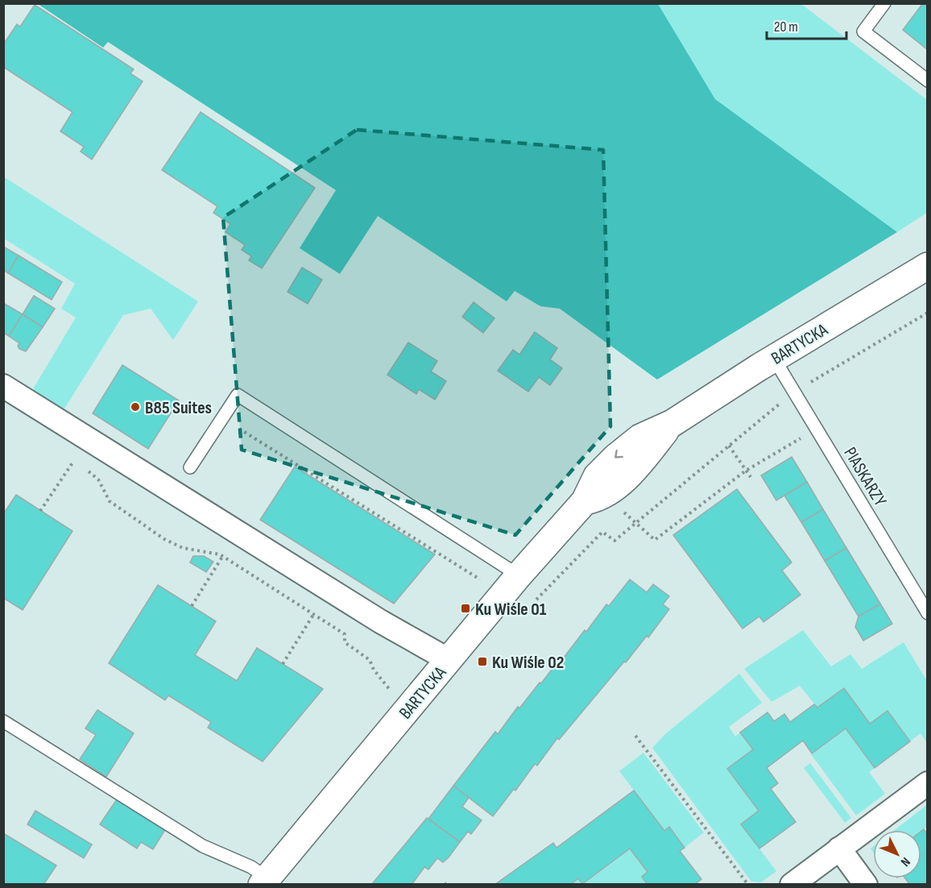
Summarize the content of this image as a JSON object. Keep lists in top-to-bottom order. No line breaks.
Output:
{"streets":{"street":["BARTYCKA"],"lane":["PIASKARZY"]},"crossings":[["BARTYCKA","PIASKARZY"]],"places":{"other":["B85 Suites"],"transit":["Ku Wiśle 01","Ku Wiśle 02"]},"scale_bar":"20 m","north":"bottom right"}
